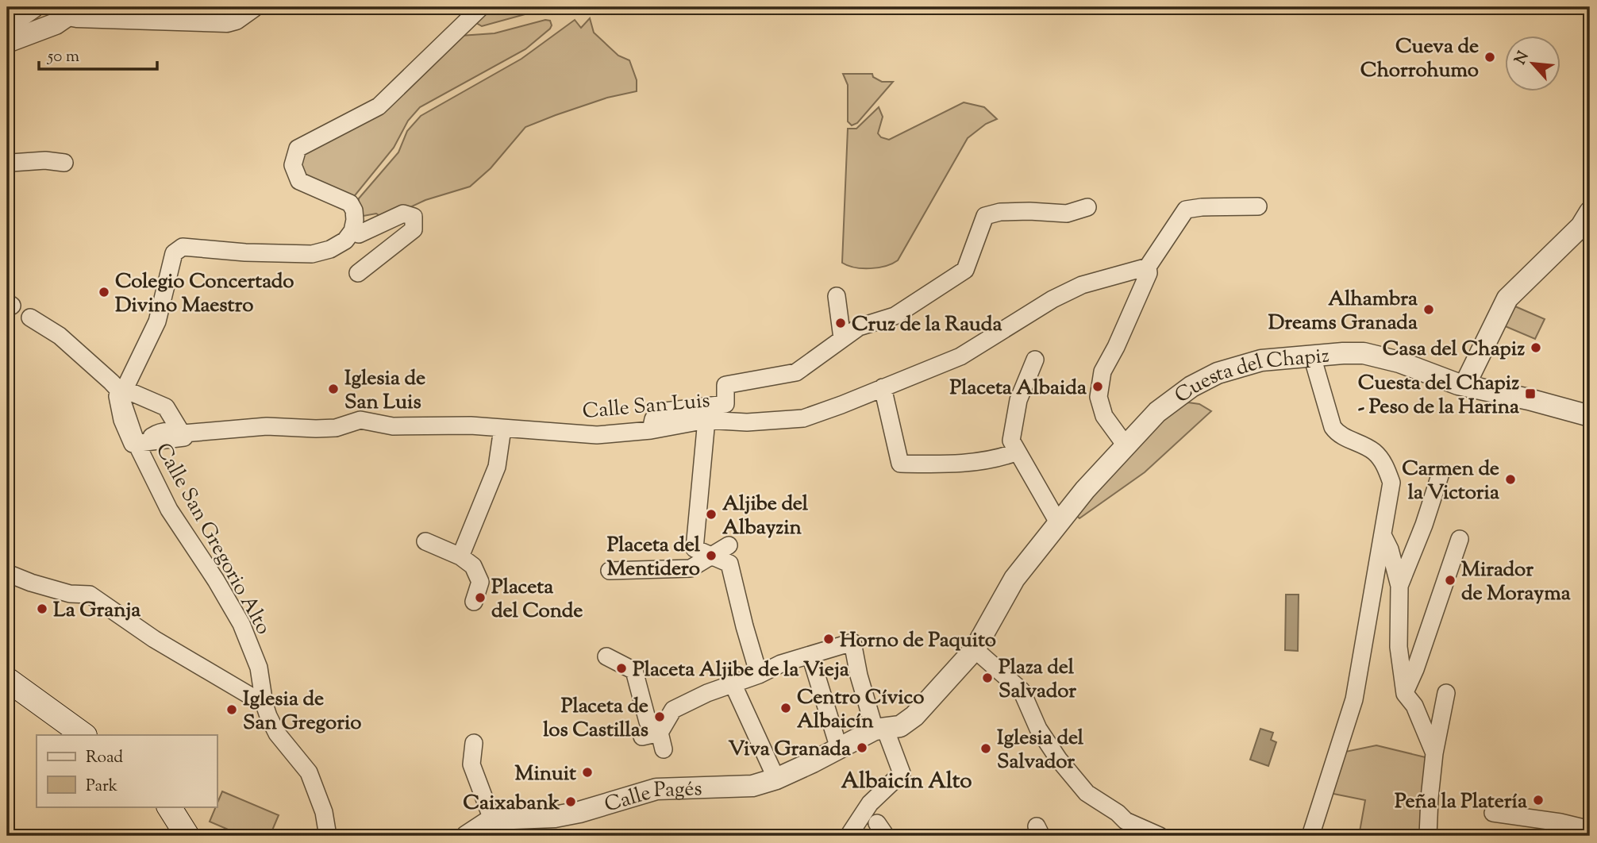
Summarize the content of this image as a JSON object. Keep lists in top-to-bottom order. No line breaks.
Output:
{"streets":{"street":["Cuesta del Chapiz","Calle San Luis","Calle San Gregorio Alto","Calle Pagés"]},"crossings":[["Calle San Luis","Calle San Gregorio Alto"]],"districts":["Albaicín Alto"],"places":{"other":["Cueva de Chorrohumo","Colegio Concertado Divino Maestro","Alhambra Dreams Granada","Cruz de la Rauda","Casa del Chapiz","Placeta Albaida","Iglesia de San Luis","Carmen de la Victoria","Aljibe del Albayzin","Placeta del Mentidero","Mirador de Morayma","Placeta del Conde","La Granja","Horno de Paquito","Placeta Aljibe de la Vieja","Plaza del Salvador","Centro Cívico Albaicín","Iglesia de San Gregorio","Placeta de los Castillas","Viva Granada","Iglesia del Salvador","Minuit","Peña la Platería","Caixabank"],"transit":["Cuesta del Chapiz - Peso de la Harina"]},"legend":["Road","Park"],"scale_bar":"50 m","north":"top left"}
